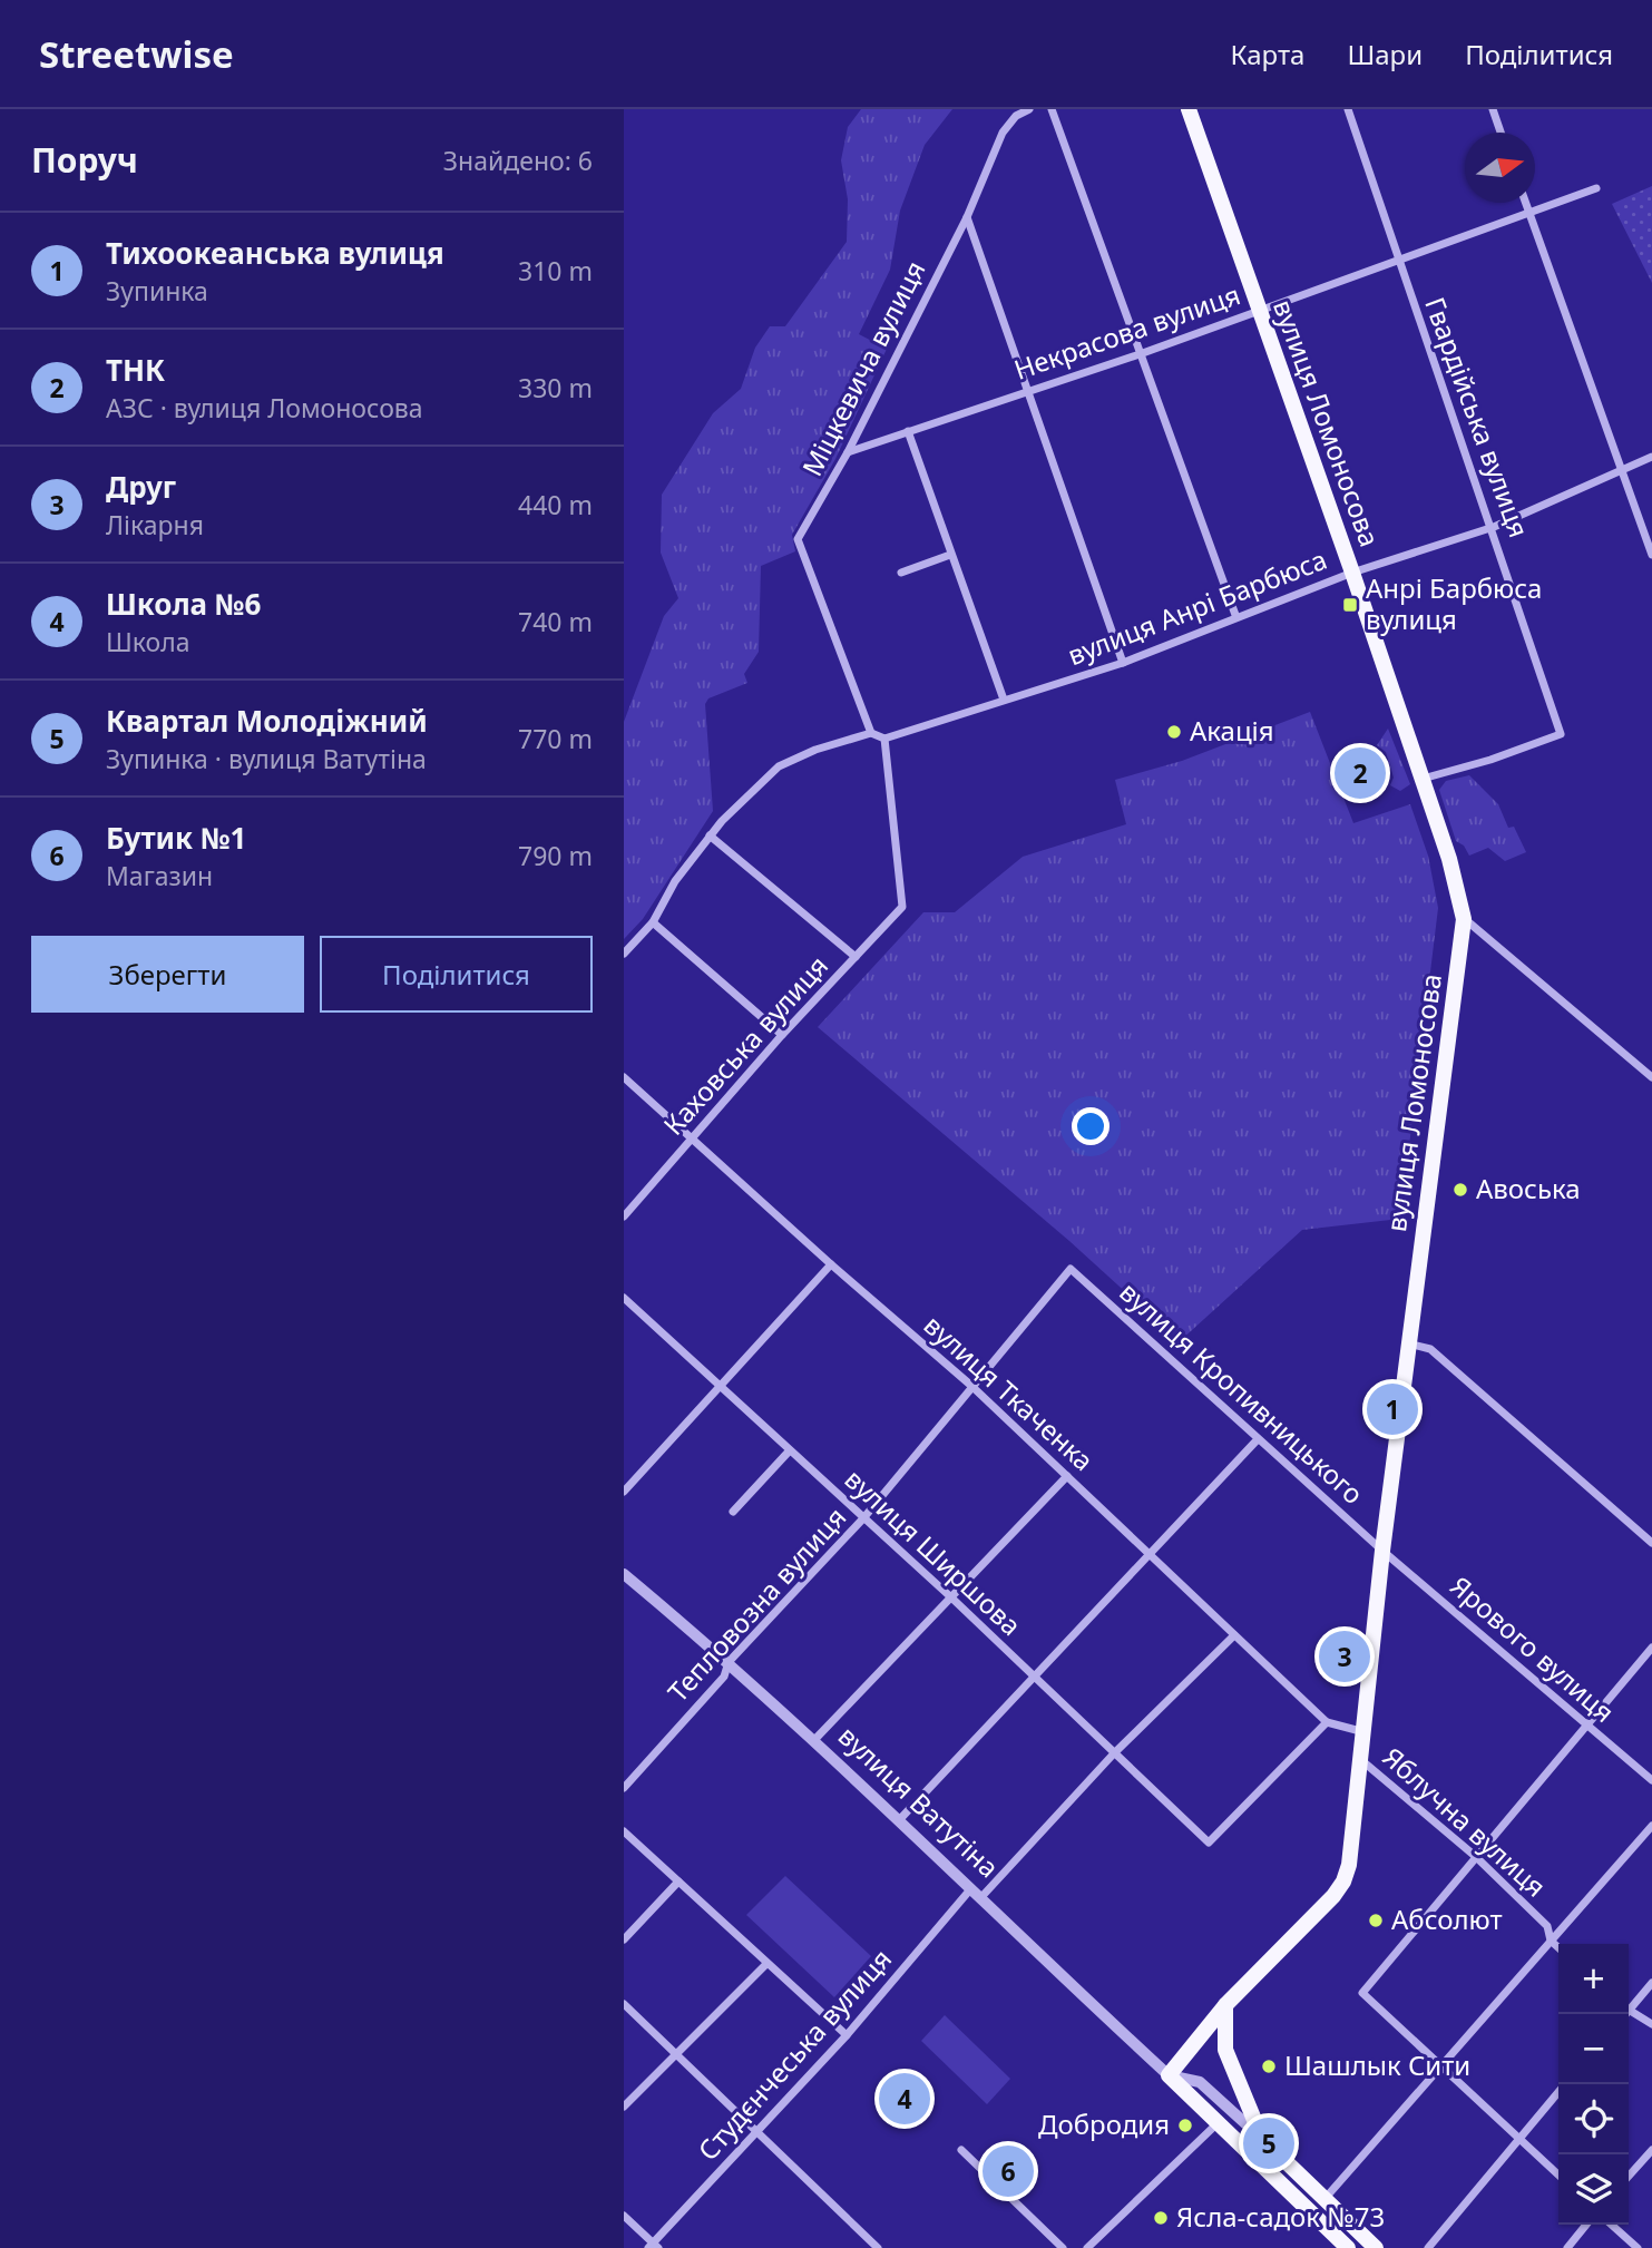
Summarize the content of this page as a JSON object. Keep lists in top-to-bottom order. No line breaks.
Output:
{"streets":{"main road":["вулиця Ломоносова","вулиця Ватутіна"],"street":["Некрасова вулиця","Міцкевича вулиця","Гвардійська вулиця","вулиця Анрі Барбюса","Каховська вулиця","вулиця Ткаченка","вулиця Кропивницького","вулиця Ширшова","Тепловозна вулиця","Ярового вулиця","Яблучна вулиця","Студєнчеська вулиця"]},"crossings":[["Некрасова вулиця","Міцкевича вулиця"],["Некрасова вулиця","Гвардійська вулиця"],["Некрасова вулиця","вулиця Ломоносова"],["Гвардійська вулиця","вулиця Ломоносова"],["Гвардійська вулиця","вулиця Анрі Барбюса"],["вулиця Ломоносова","вулиця Анрі Барбюса"],["вулиця Ломоносова","вулиця Ткаченка"],["вулиця Ломоносова","вулиця Кропивницького"],["вулиця Ломоносова","Ярового вулиця"],["вулиця Ломоносова","вулиця Ватутіна"],["вулиця Ломоносова","Яблучна вулиця"],["вулиця Анрі Барбюса","Каховська вулиця"],["Каховська вулиця","вулиця Ткаченка"],["вулиця Ткаченка","вулиця Ширшова"],["вулиця Ткаченка","Тепловозна вулиця"],["вулиця Ткаченка","Студєнчеська вулиця"],["вулиця Кропивницького","Тепловозна вулиця"],["вулиця Кропивницького","Ярового вулиця"],["вулиця Ширшова","Тепловозна вулиця"],["вулиця Ширшова","Студєнчеська вулиця"],["Тепловозна вулиця","вулиця Ватутіна"],["вулиця Ватутіна","Студєнчеська вулиця"]],"places":{"transit":["Анрі Барбюса вулиця"],"other":["Акація","Авоська","Абсолют","Шашлык Сити","Добродия","Ясла-садок №73"]},"north":"right","page":{"header":"Streetwise","nav":["Карта","Шари","Поділитися"],"heading":["Поруч","Знайдено: 6"],"list":[{"mark":"1","name":"Тихоокеанська вулиця","note":"Зупинка","value":"310 m"},{"mark":"2","name":"ТНК","note":"АЗС · вулиця Ломоносова","value":"330 m"},{"mark":"3","name":"Друг","note":"Лікарня","value":"440 m"},{"mark":"4","name":"Школа №6","note":"Школа","value":"740 m"},{"mark":"5","name":"Квартал Молодіжний","note":"Зупинка · вулиця Ватутіна","value":"770 m"},{"mark":"6","name":"Бутик №1","note":"Магазин","value":"790 m"}],"pins":["2","1","3","4","5","6"],"buttons":["Зберегти","Поділитися"],"map_buttons":["+","−"]}}
